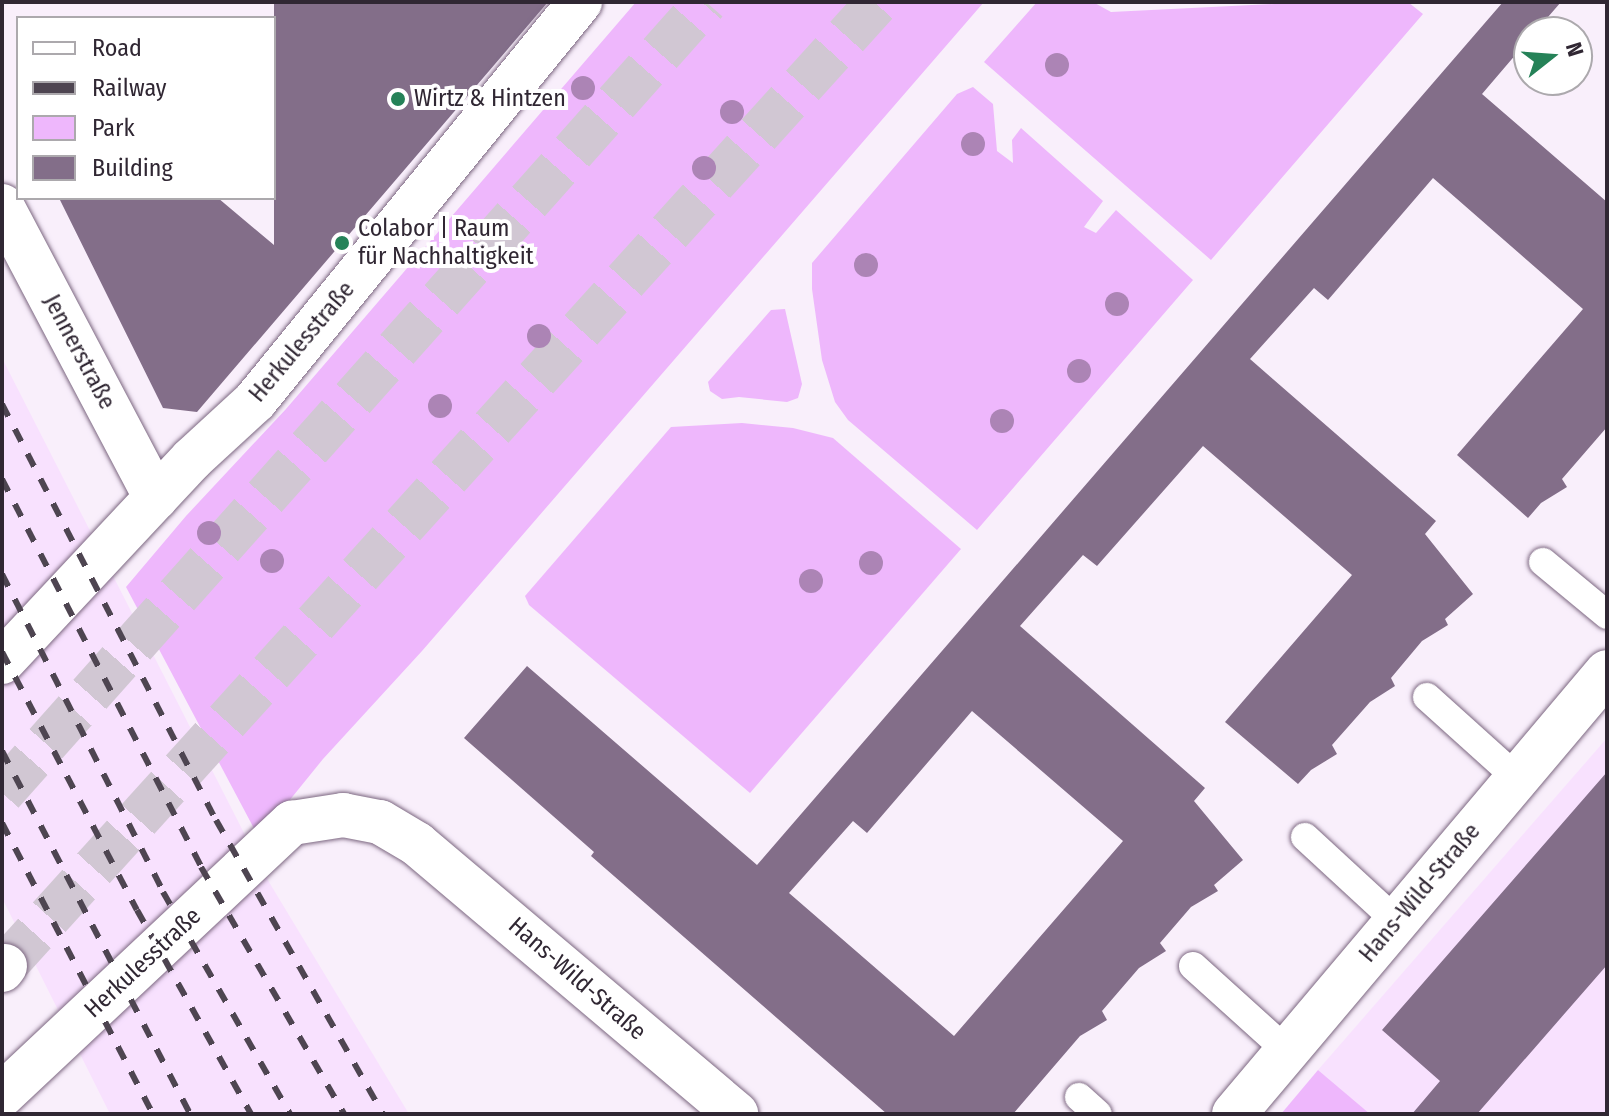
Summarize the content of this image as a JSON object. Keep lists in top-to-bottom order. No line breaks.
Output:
{"streets":{"street":["Herkulesstraße","Jennerstraße","Hans-Wild-Straße"]},"crossings":[["Herkulesstraße","Jennerstraße"],["Herkulesstraße","Hans-Wild-Straße"]],"places":["Wirtz & Hintzen","Colabor | Raum für Nachhaltigkeit"],"legend":["Road","Railway","Park","Building"],"north":"right"}
